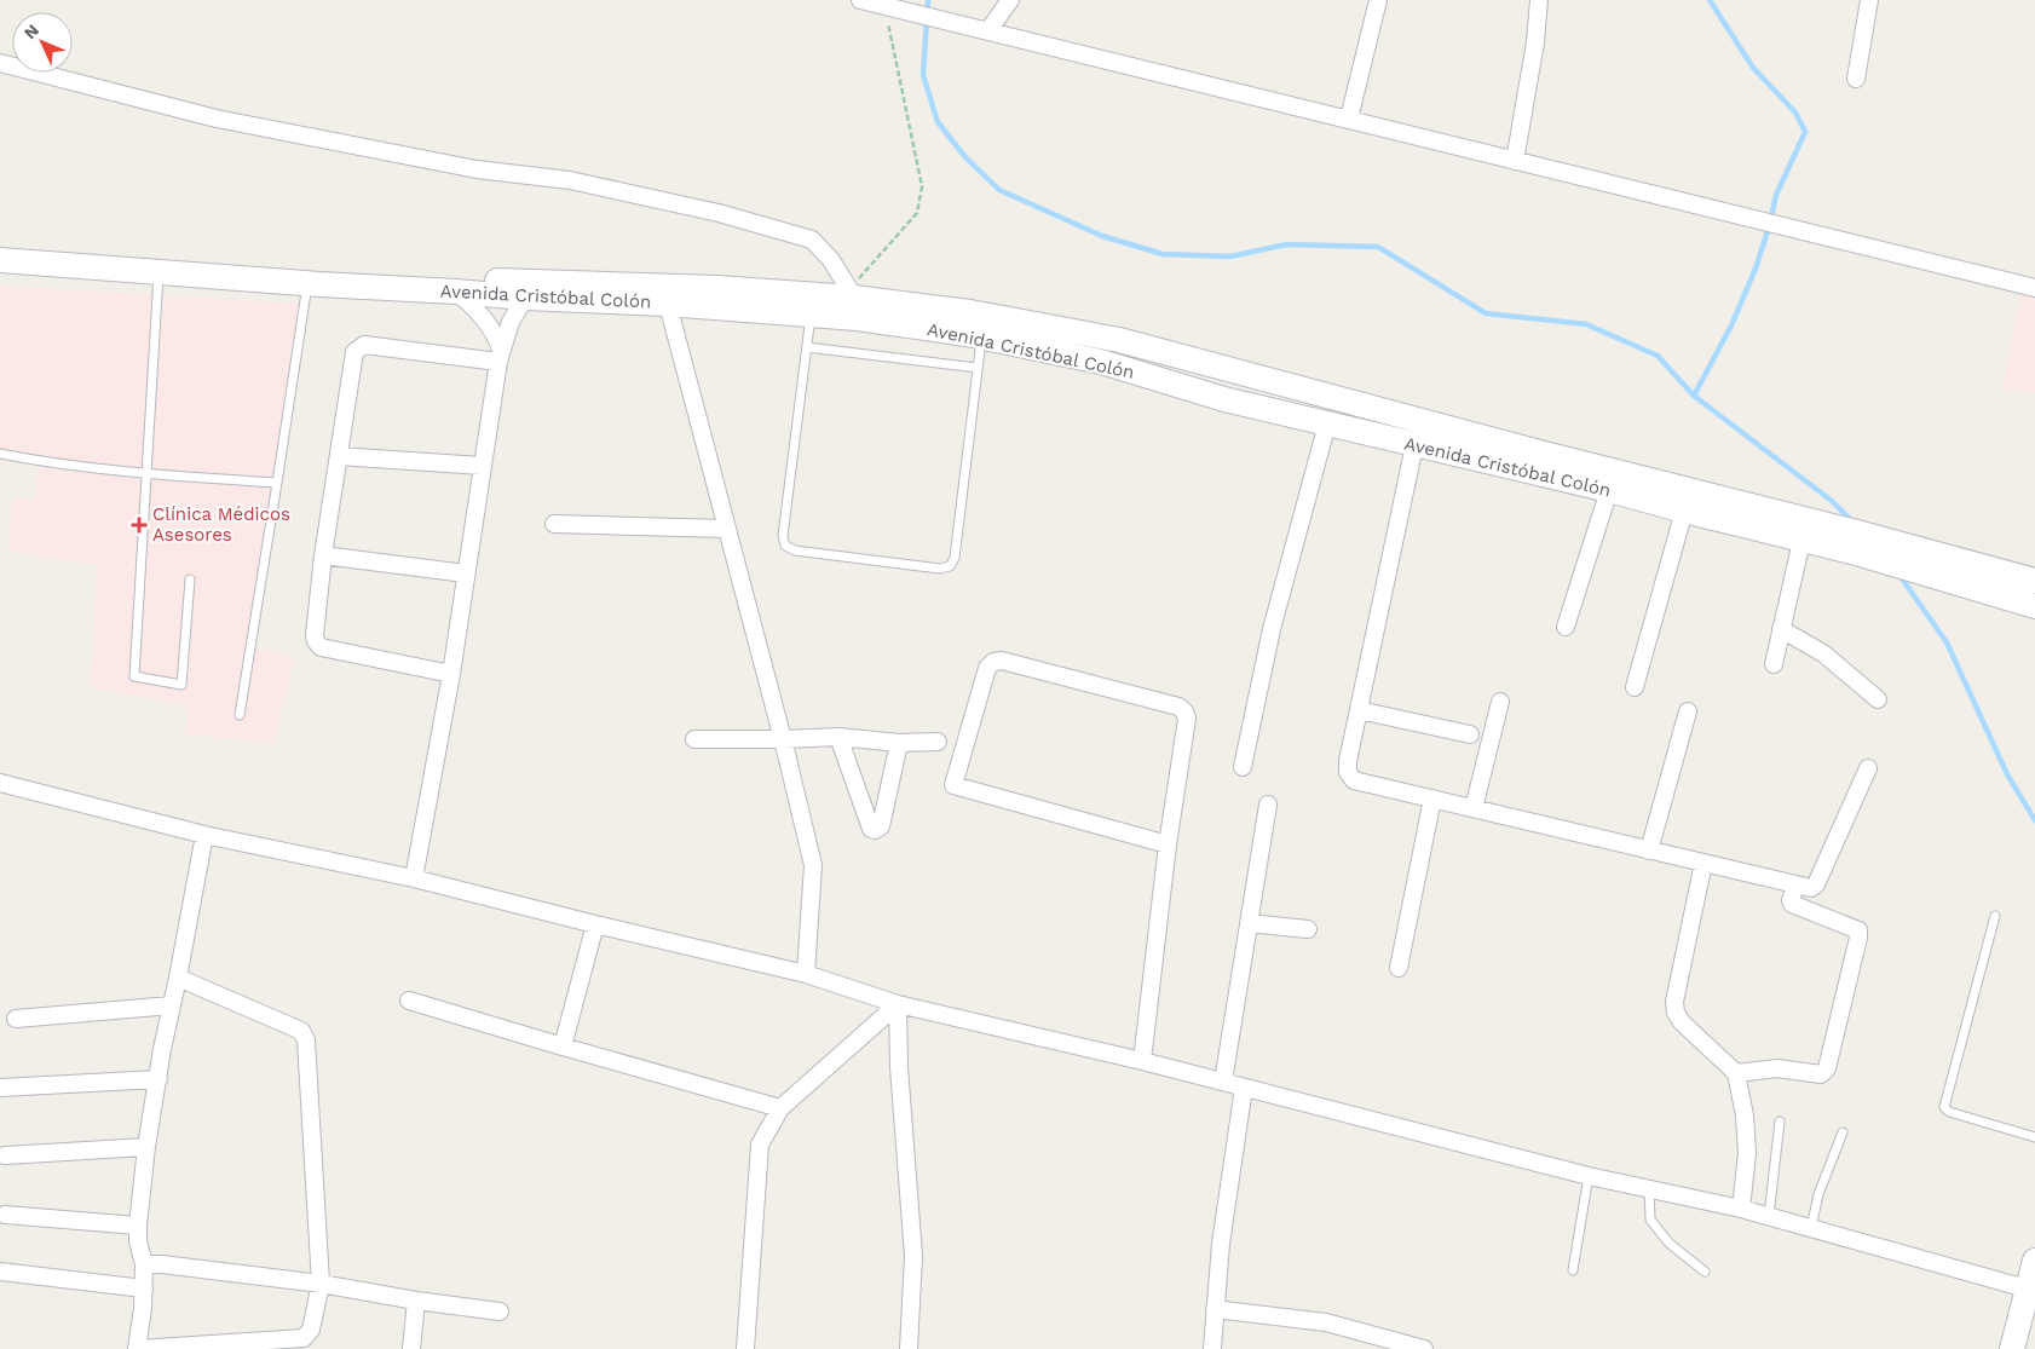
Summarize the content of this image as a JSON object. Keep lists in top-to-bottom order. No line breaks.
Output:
{"streets":{"street":["Avenida Cristóbal Colón"]},"places":{"health":["Clínica Médicos Asesores"]},"north":"top left"}
